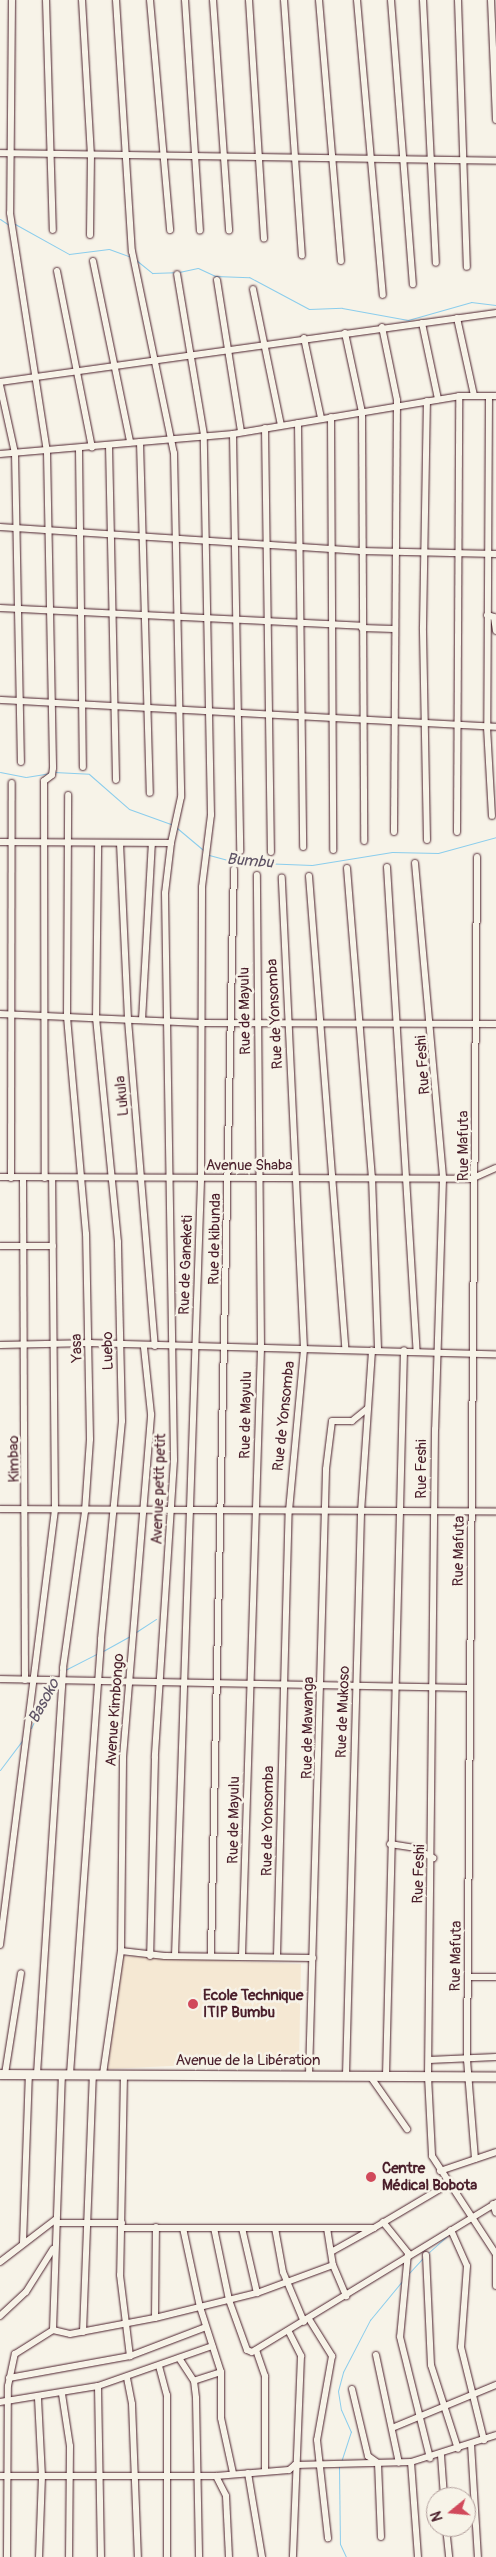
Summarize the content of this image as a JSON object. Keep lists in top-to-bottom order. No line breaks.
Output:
{"streets":{"highway":["Avenue de la Libération"],"street":["Rue de Mayulu","Rue de Yonsomba","Rue Feshi","Lukula","Rue Mafuta","Avenue Shaba","Rue de kibunda","Rue de Ganeketi","Yasa","Luebo","Kimbao","Avenue petit petit","Avenue Kimbongo","Rue de Mukoso","Rue de Mawanga"]},"crossings":[["Rue de Mayulu","Avenue Shaba"],["Rue de Yonsomba","Avenue Shaba"],["Rue Feshi","Avenue Shaba"],["Rue Feshi","Avenue de la Libération"],["Lukula","Avenue Shaba"],["Rue Mafuta","Avenue Shaba"],["Rue Mafuta","Avenue de la Libération"],["Avenue Shaba","Rue de kibunda"],["Avenue Shaba","Rue de Ganeketi"],["Avenue Shaba","Yasa"],["Avenue Shaba","Luebo"],["Avenue Shaba","Kimbao"],["Avenue Shaba","Avenue petit petit"],["Avenue Shaba","Rue de Mukoso"],["Yasa","Avenue de la Libération"],["Luebo","Avenue de la Libération"],["Avenue Kimbongo","Avenue de la Libération"],["Rue de Mukoso","Rue de Mawanga"],["Rue de Mukoso","Avenue de la Libération"],["Rue de Mawanga","Avenue de la Libération"]],"water":["Bumbu","Basoko"],"places":["Ecole Technique ITIP Bumbu","Centre Médical Bobota"],"north":"left"}
